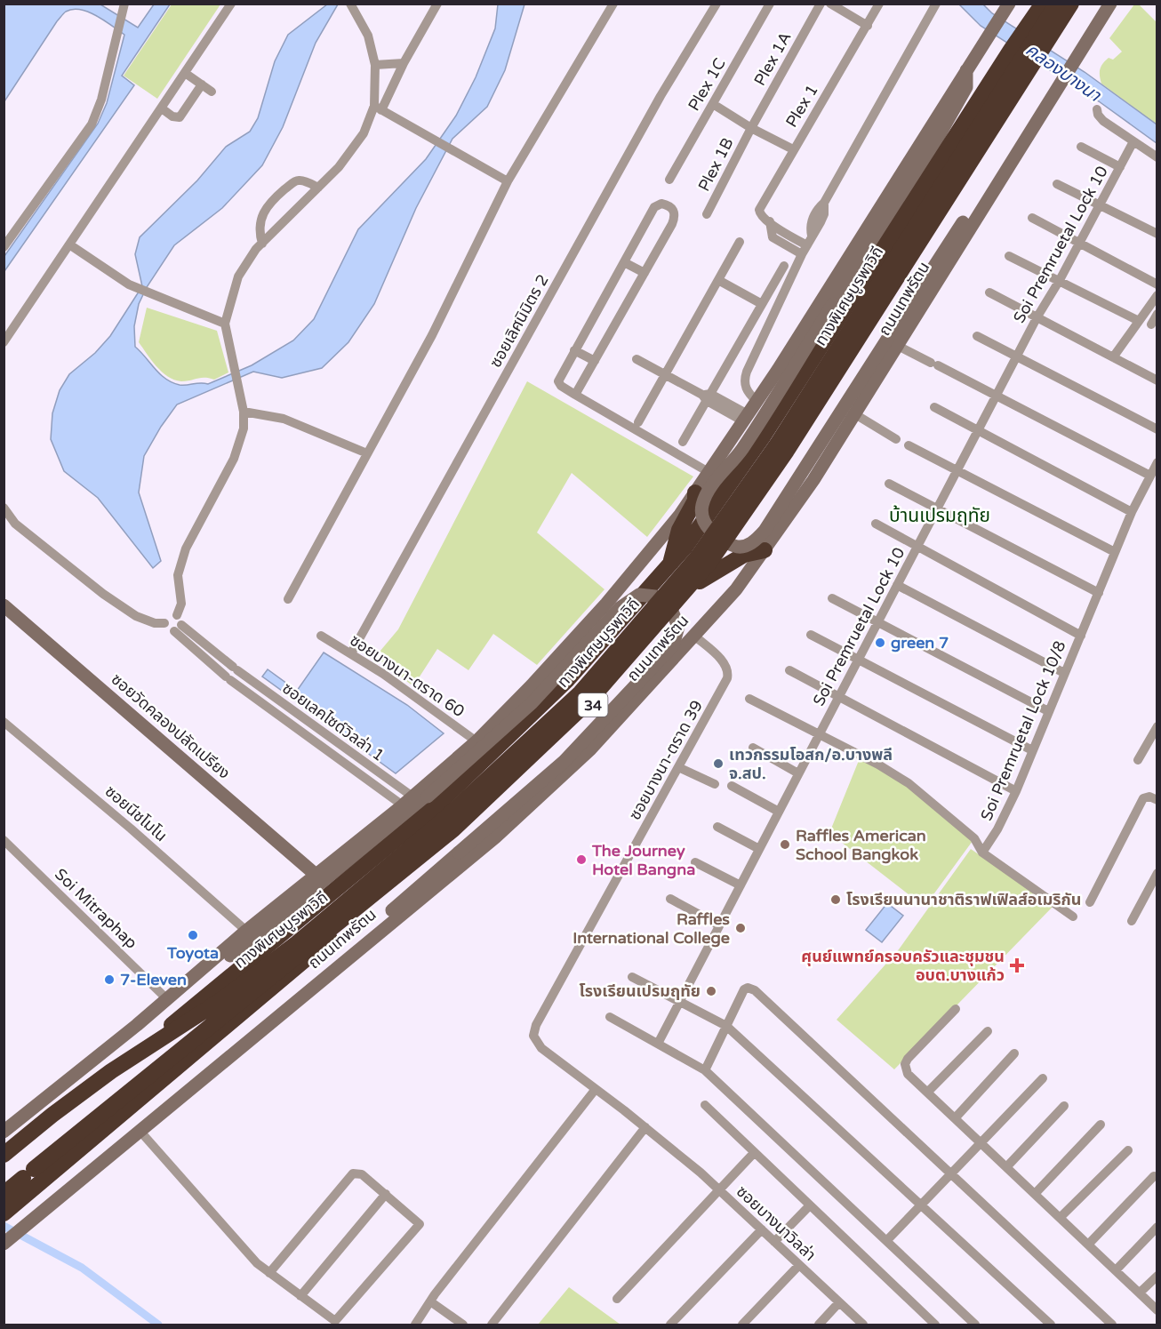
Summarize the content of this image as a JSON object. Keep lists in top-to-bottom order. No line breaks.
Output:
{"streets":{"highway":["ทางพิเศษบูรพาวิถี","ถนนเทพรัตน","34"],"main road":["ซอยวัดคลองปลัดเปรียง"],"street":["Plex 1A","Plex 1C","Plex 1","Plex 1B","Soi Premruetal Lock 10","ซอยเลิศนิมิตร 2","ซอยบางนา-ตราด 60","ซอยเลคไซด์วิลล่า 1","Soi Premruetal Lock 10/8","ซอยบางนา-ตราด 39","ซอยนีชโมโน","Soi Mitraphap","ซอยบางนาวิลล่า"]},"crossings":[["Plex 1A","Plex 1B"],["Soi Premruetal Lock 10","Soi Premruetal Lock 10/8"],["ถนนเทพรัตน","ซอยบางนา-ตราด 39"],["ซอยเลิศนิมิตร 2","ซอยบางนา-ตราด 60"],["ซอยบางนา-ตราด 39","ซอยบางนาวิลล่า"]],"districts":["บ้านเปรมฤทัย"],"water":["คลองบางนา"],"places":{"other":["green 7","เทวกรรมโอสก/อ.บางพลี จ.สป.","Raffles American School Bangkok","The Journey Hotel Bangna","โรงเรียนนานาชาติราฟเฟิลส์อเมริกัน","Raffles International College","Toyota","7-Eleven","โรงเรียนเปรมฤทัย"],"health":["ศุนย์แพทย์ครอบครัวและชุมชน อบต.บางแก้ว"]}}
